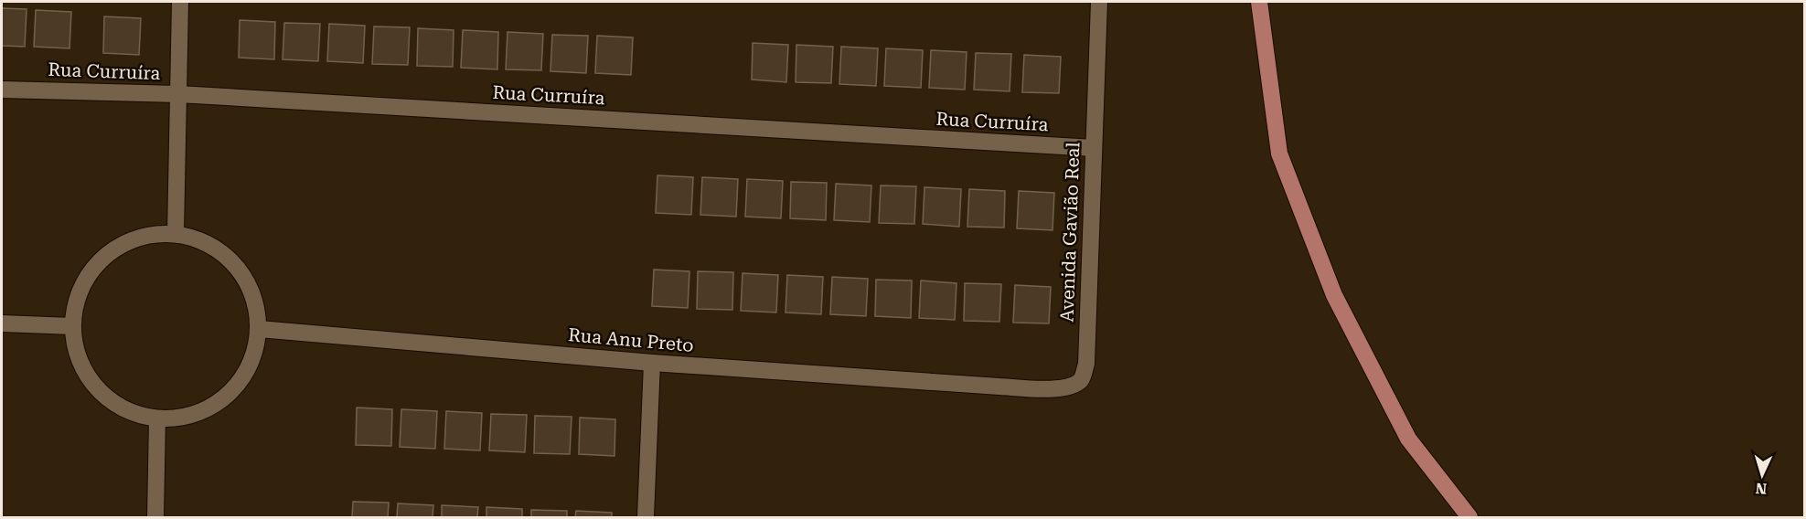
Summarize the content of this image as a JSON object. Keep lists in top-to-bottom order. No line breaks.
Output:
{"streets":{"street":["Rua Curruíra","Avenida Gavião Real","Rua Anu Preto"]},"crossings":[["Rua Curruíra","Avenida Gavião Real"],["Avenida Gavião Real","Rua Anu Preto"]],"north":"bottom"}
